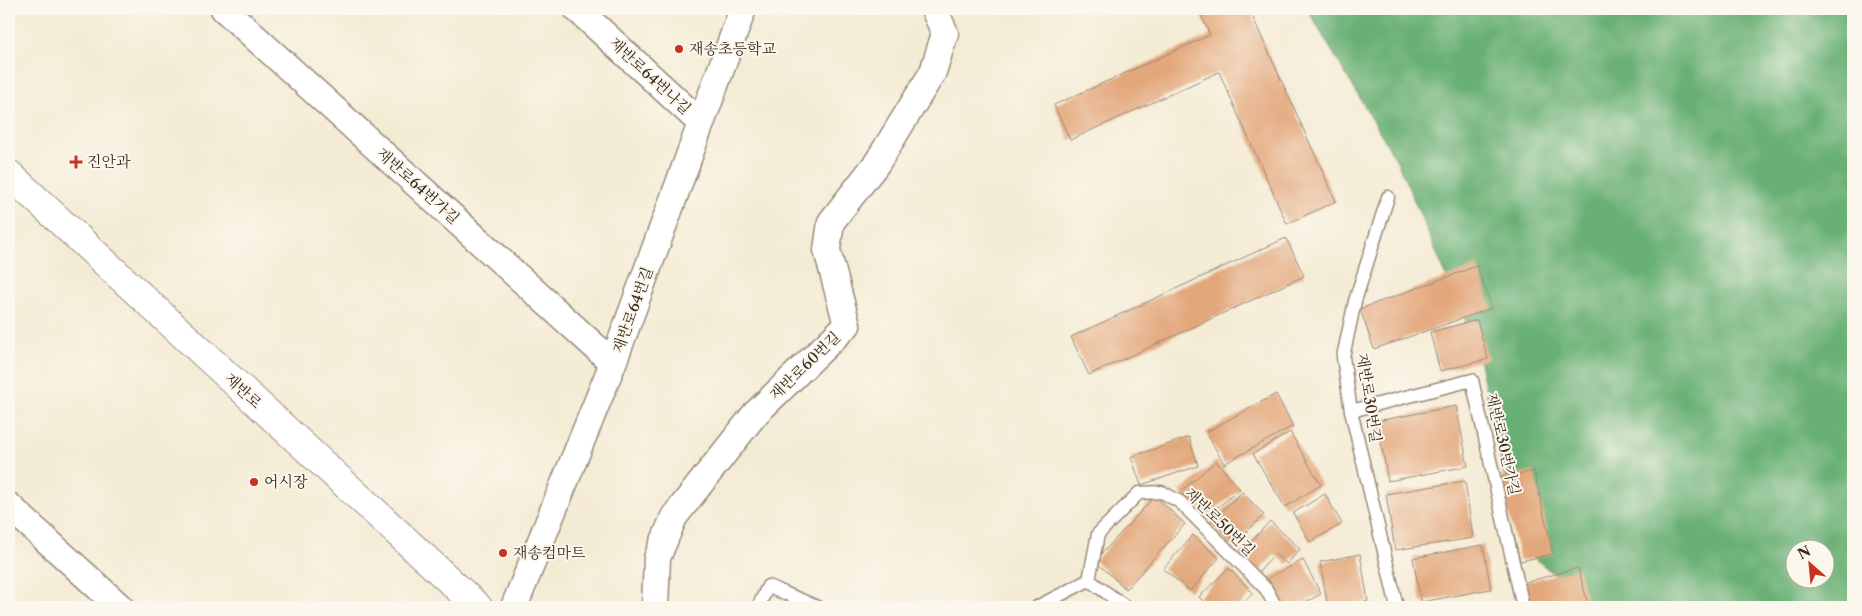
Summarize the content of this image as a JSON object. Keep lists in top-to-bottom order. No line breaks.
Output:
{"streets":{"main road":["재반로"],"street":["재반로64번나길","재반로64번가길","재반로64번길","재반로60번길"],"lane":["재반로30번길","재반로30번가길","재반로50번길"]},"crossings":[["재반로64번나길","재반로64번길"],["재반로64번가길","재반로64번길"],["재반로30번길","재반로30번가길"]],"places":{"other":["재송초등학교","어시장","재송컴마트"],"health":["진안과"]},"north":"top left"}
